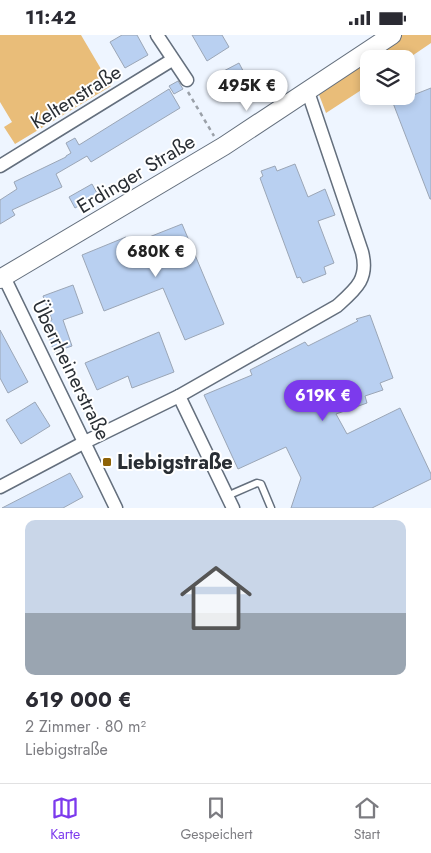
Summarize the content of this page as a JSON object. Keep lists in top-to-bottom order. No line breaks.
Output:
{"streets":{"street":["Keltenstraße","Erdinger Straße","Überrheinerstraße"]},"crossings":[["Erdinger Straße","Überrheinerstraße"]],"places":{"transit":["Liebigstraße"]},"page":{"status":"11:42","price":["495K €","680K €","619K €"],"list":[{"name":"619 000 €","note":"2 Zimmer · 80 m² · Liebigstraße"}],"tabs":["Karte","Gespeichert","Start"]}}
